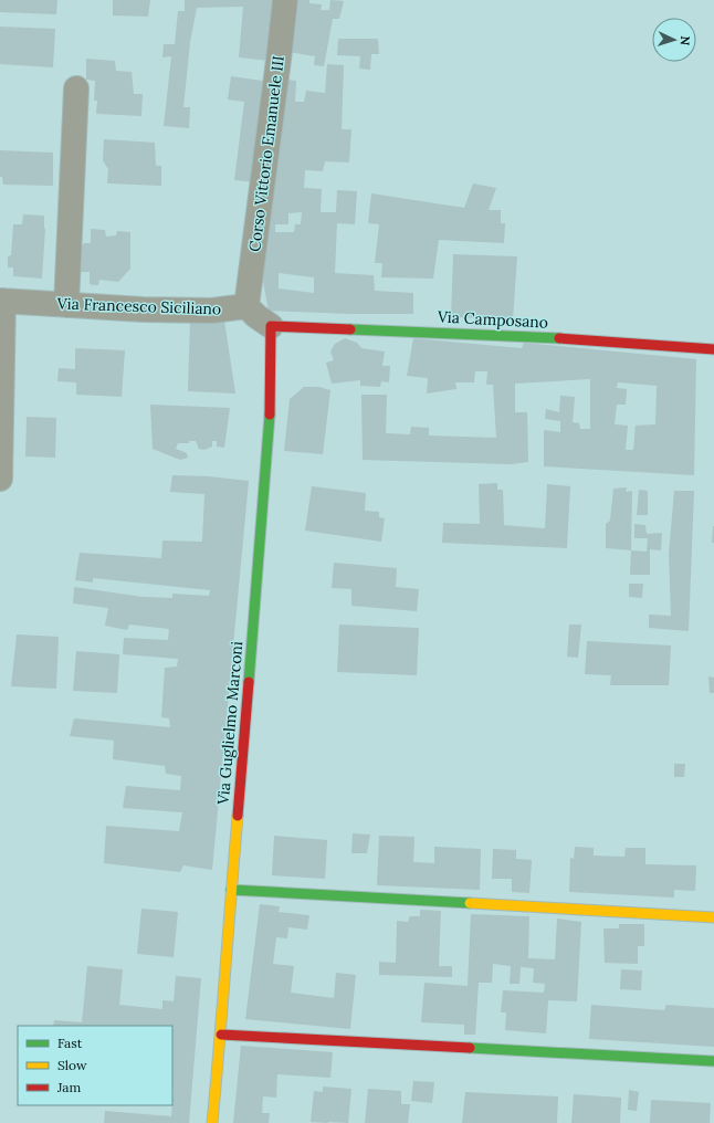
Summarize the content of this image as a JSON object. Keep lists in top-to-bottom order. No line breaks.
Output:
{"streets":{"street":["Corso Vittorio Emanuele III","Via Francesco Siciliano","Via Camposano","Via Guglielmo Marconi"]},"crossings":[["Corso Vittorio Emanuele III","Via Francesco Siciliano"],["Via Camposano","Via Guglielmo Marconi"]],"legend":["Fast","Slow","Jam"],"north":"right"}
